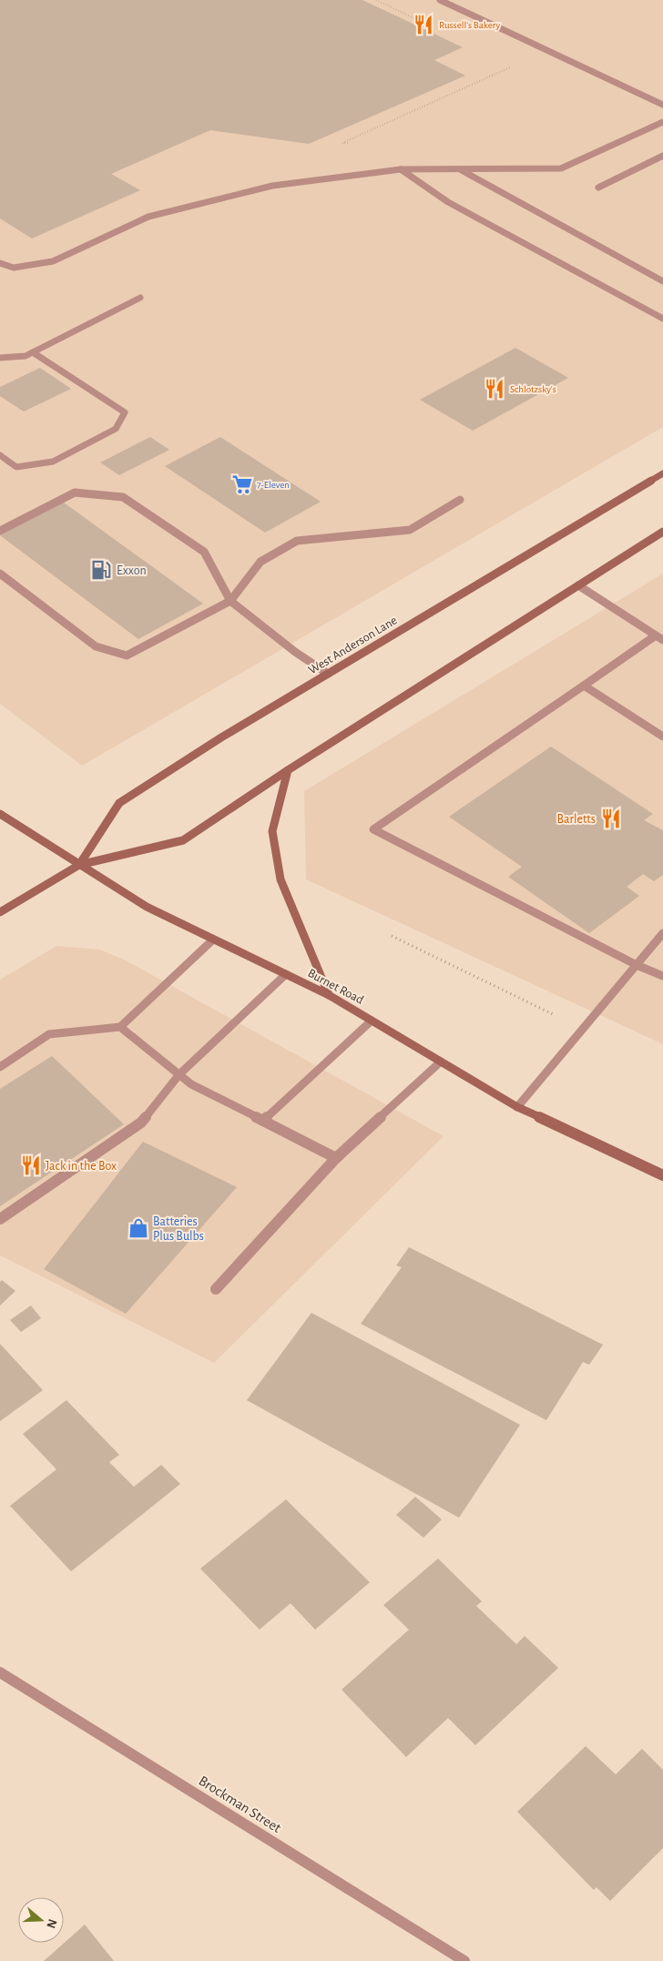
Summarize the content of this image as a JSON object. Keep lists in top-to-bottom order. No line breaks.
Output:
{"streets":{"main road":["West Anderson Lane","Burnet Road"],"street":["Brockman Street"]},"crossings":[["West Anderson Lane","Burnet Road"]],"places":{"restaurant":["Russell's Bakery","Schlotzsky's","Barletts","Jack in the Box"],"supermarket":["7-Eleven"],"fuel station":["Exxon"],"shop":["Batteries Plus Bulbs"]},"north":"right"}
